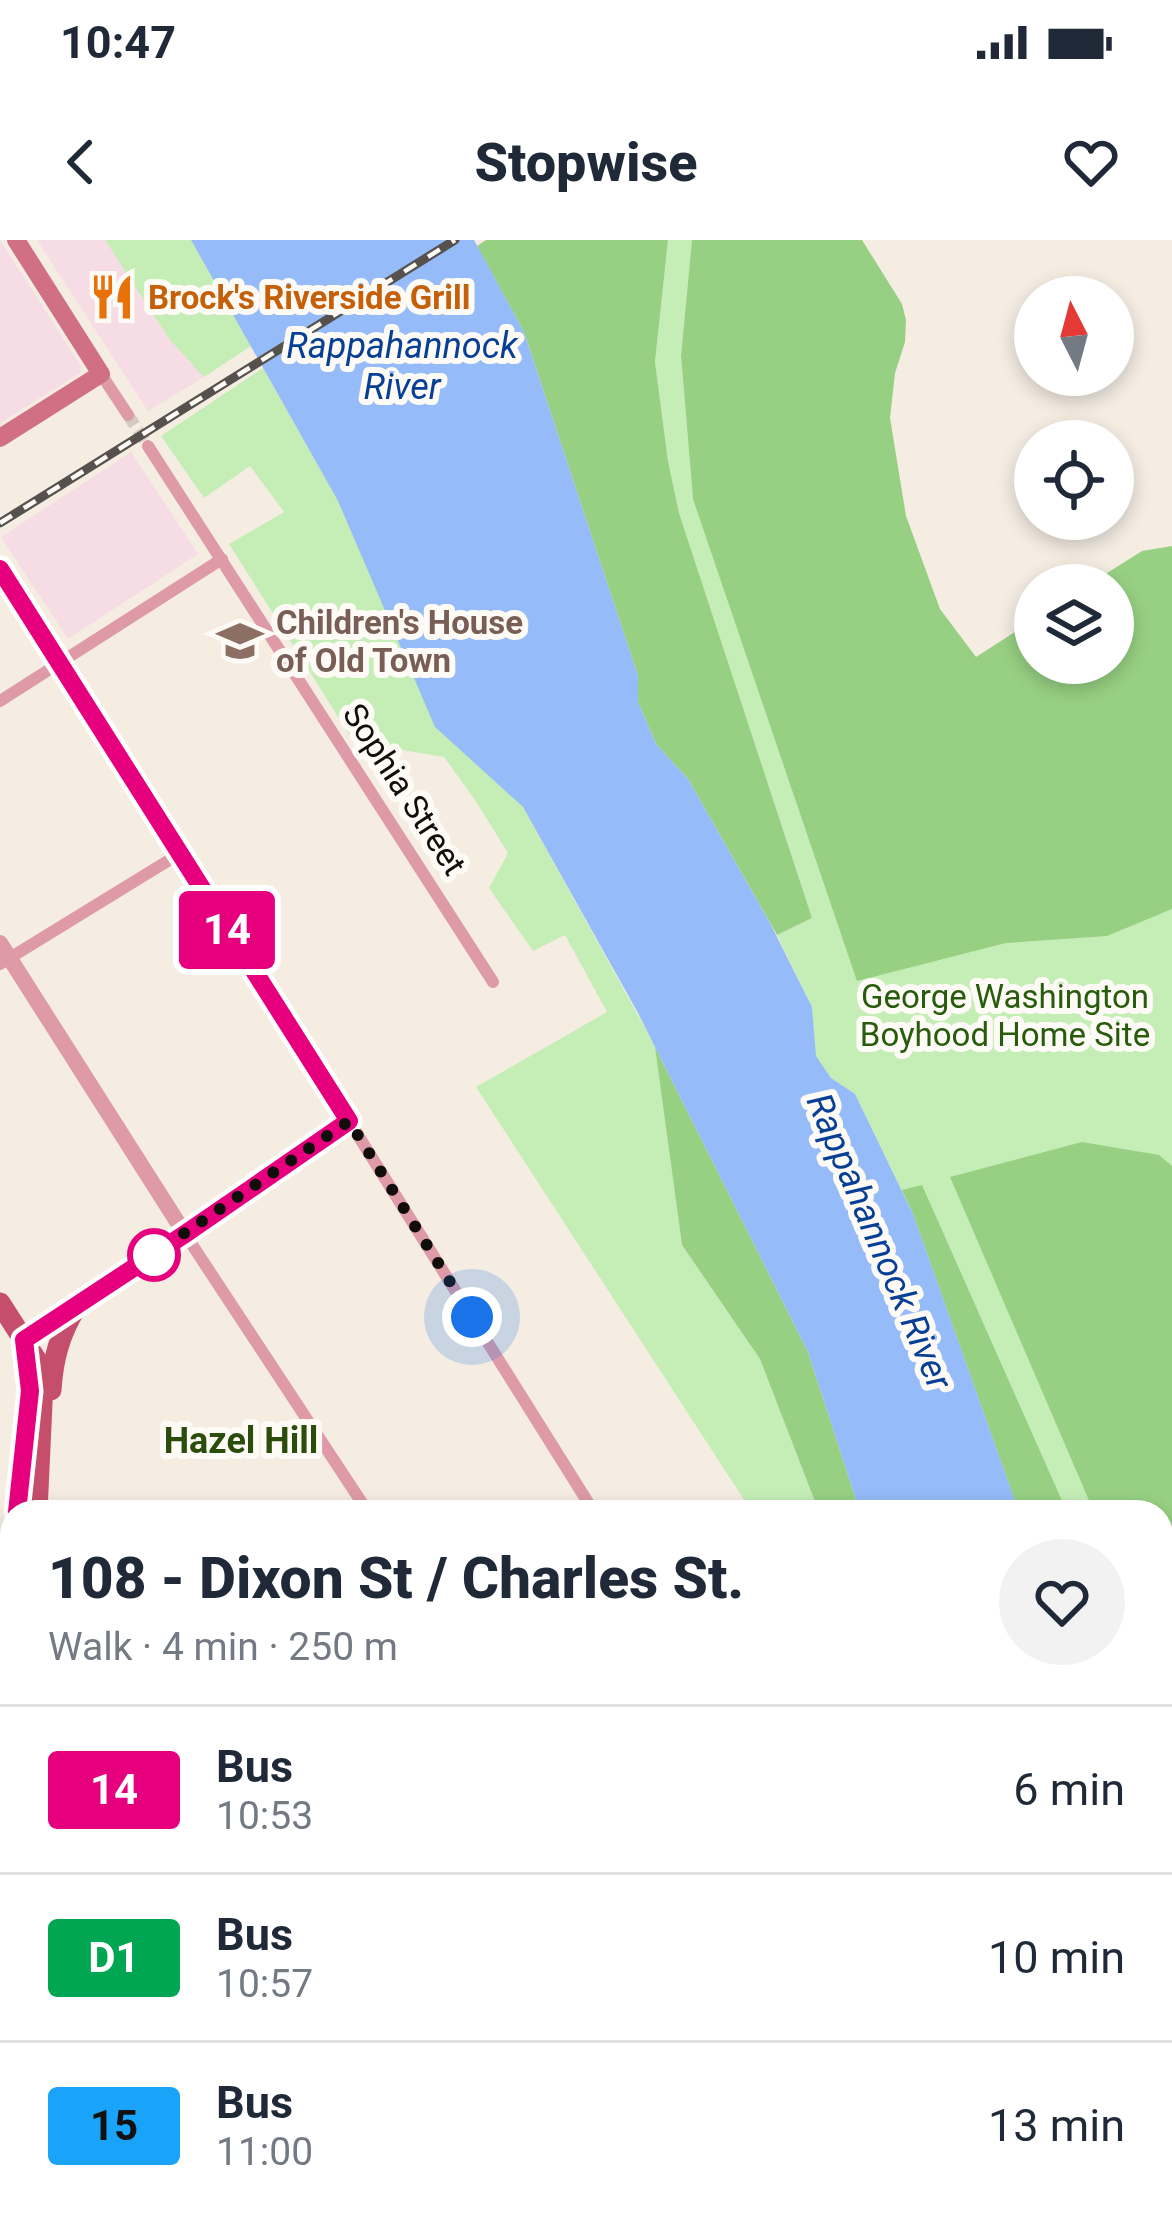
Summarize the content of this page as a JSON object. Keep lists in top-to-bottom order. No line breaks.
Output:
{"streets":{"street":["Sophia Street"]},"districts":["Hazel Hill"],"water":["Rappahannock River"],"parks":["George Washington Boyhood Home Site"],"places":{"restaurant":["Brock's Riverside Grill"],"school or university":["Children's House of Old Town"]},"lines":["bus line 14"],"north":"top","page":{"status":"10:47","header":"Stopwise","on_map":"14","heading":["108 - Dixon St / Charles St.","Walk · 4 min · 250 m"],"list":[{"mark":"14","name":"Bus","note":"10:53","value":"6 min"},{"mark":"D1","name":"Bus","note":"10:57","value":"10 min"},{"mark":"15","name":"Bus","note":"11:00","value":"13 min"}]}}
